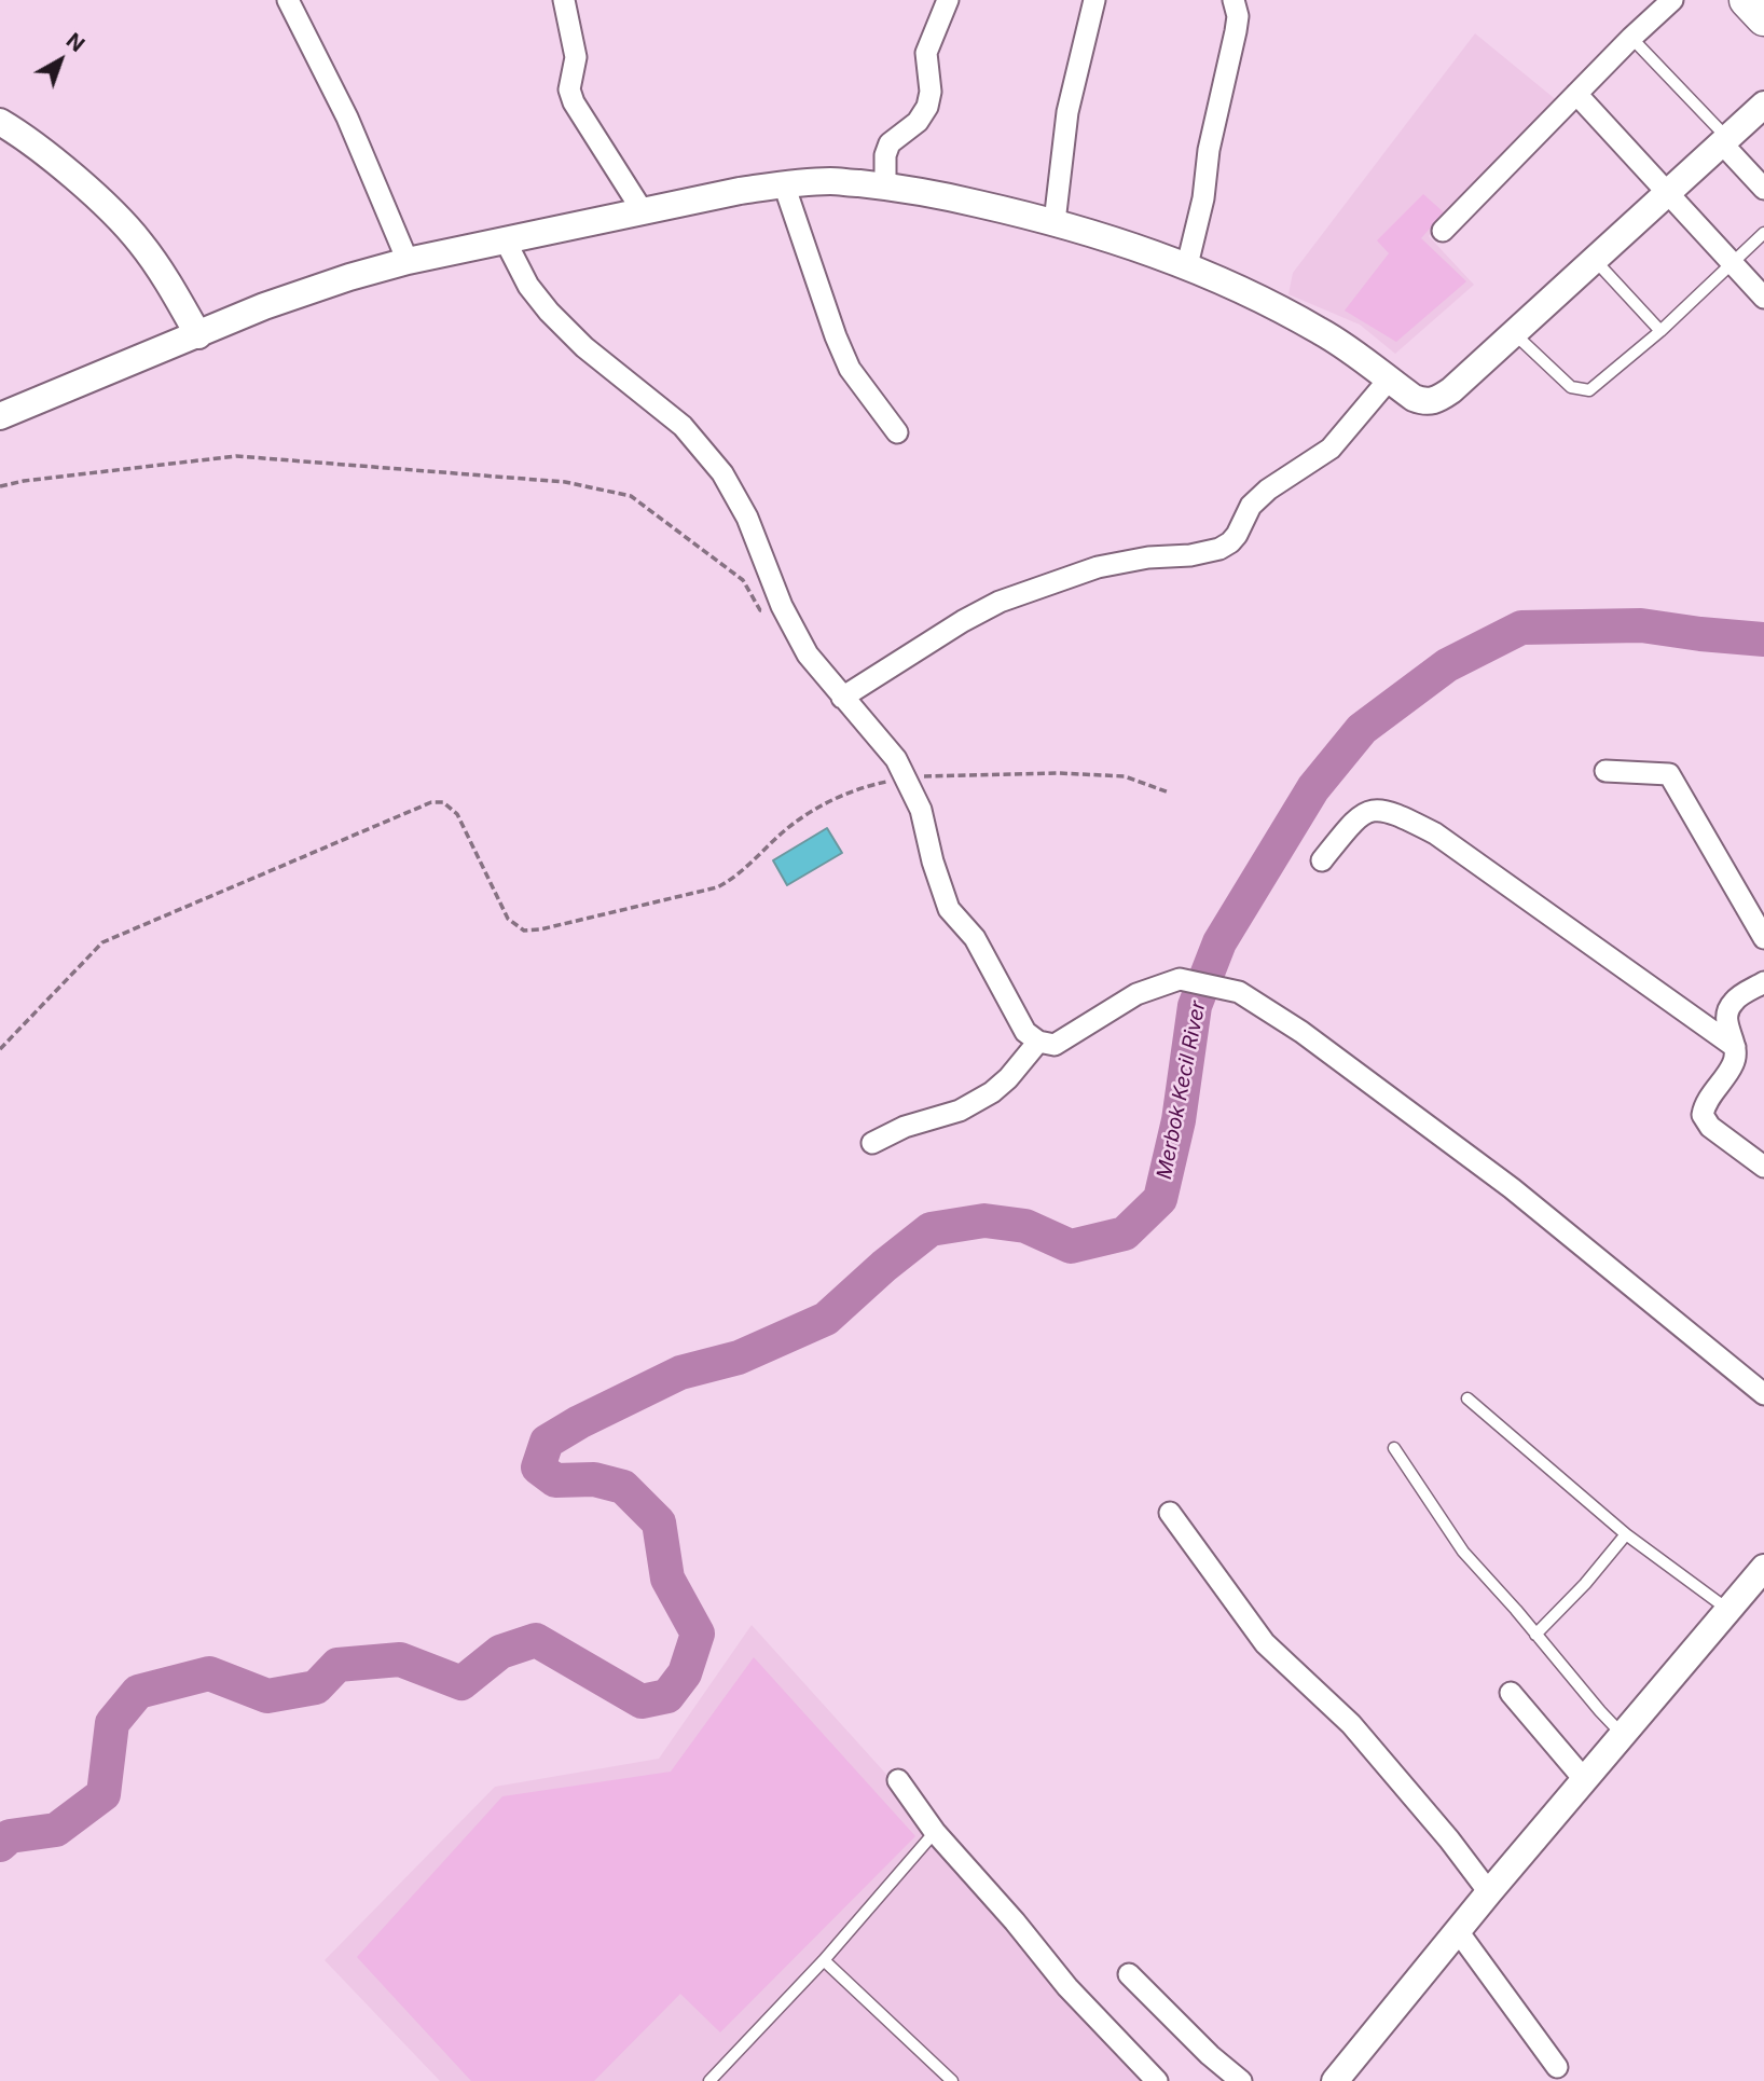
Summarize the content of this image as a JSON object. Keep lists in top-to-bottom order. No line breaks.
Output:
{"water":["Merbok Kecil River"],"north":"top right"}
